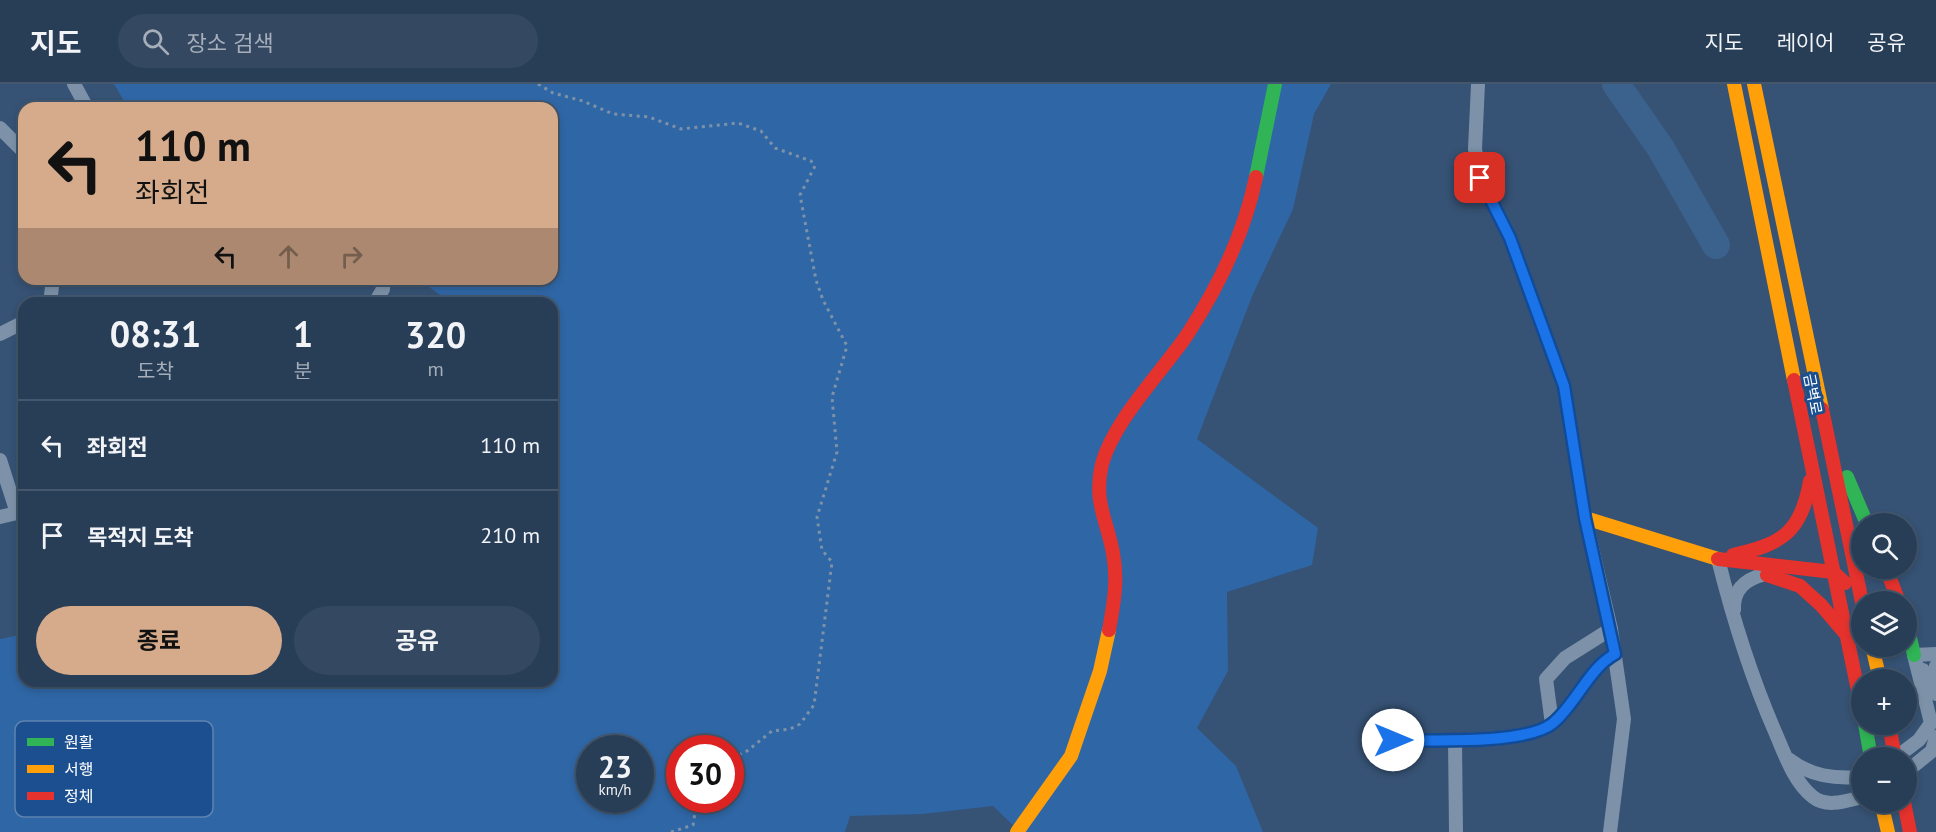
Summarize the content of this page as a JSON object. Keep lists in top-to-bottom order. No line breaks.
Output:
{"streets":{"main road":["금벽로"]},"legend":["원활","서행","정체"],"page":{"header":"지도","search":"장소 검색","nav":["지도","레이어","공유"],"turn":["110 m","좌회전"],"eta":["08:31","도착","1","분","320","m"],"list":[{"name":"좌회전","value":"110 m"},{"name":"목적지 도착","value":"210 m"}],"map_buttons":["+","−"],"buttons":["종료","공유"],"speed":"23 km/h","limit":"30"}}
